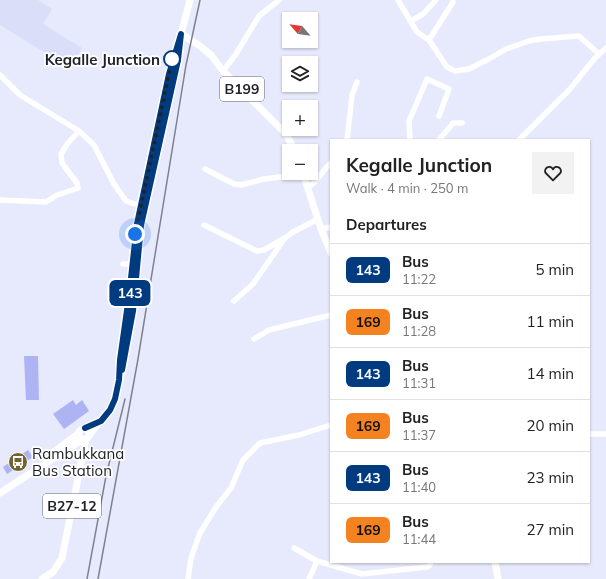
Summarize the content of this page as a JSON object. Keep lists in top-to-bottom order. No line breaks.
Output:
{"streets":{"main road":["B199","B27-12"]},"places":{"other":["Kegalle Junction"],"bus stop":["Rambukkana Bus Station"]},"lines":["bus line 143"],"north":"top left","page":{"on_map":"143","map_buttons":["+","−"],"heading":[["Kegalle Junction","Walk · 4 min · 250 m"],"Departures"],"list":[{"mark":"143","name":"Bus","note":"11:22","value":"5 min"},{"mark":"169","name":"Bus","note":"11:28","value":"11 min"},{"mark":"143","name":"Bus","note":"11:31","value":"14 min"},{"mark":"169","name":"Bus","note":"11:37","value":"20 min"},{"mark":"143","name":"Bus","note":"11:40","value":"23 min"},{"mark":"169","name":"Bus","note":"11:44","value":"27 min"}]}}
